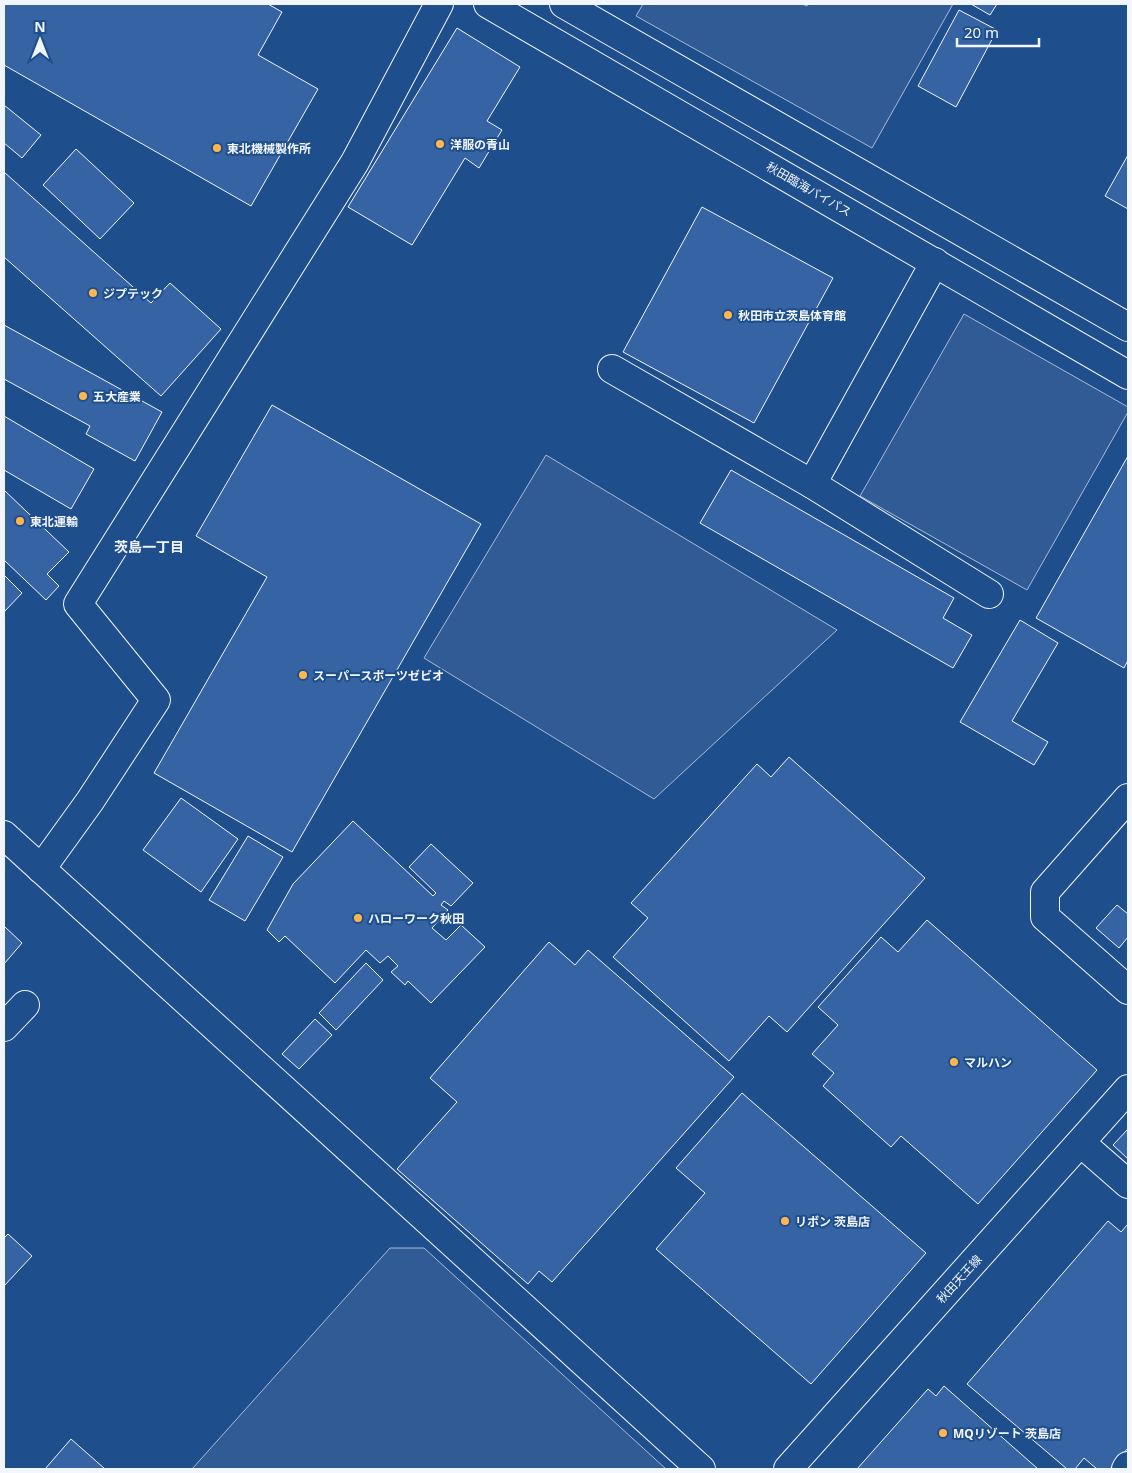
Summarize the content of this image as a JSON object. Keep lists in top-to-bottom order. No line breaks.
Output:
{"streets":{"main road":["秋田臨海バイパス","秋田天王線"]},"districts":["茨島一丁目"],"places":["洋服の青山","東北機械製作所","ジプテック","秋田市立茨島体育館","五大産業","東北運輸","スーパースポーツゼビオ","ハローワーク秋田","マルハン","リボン 茨島店","MQリゾート 茨島店"],"scale_bar":"20 m","north":"top"}
